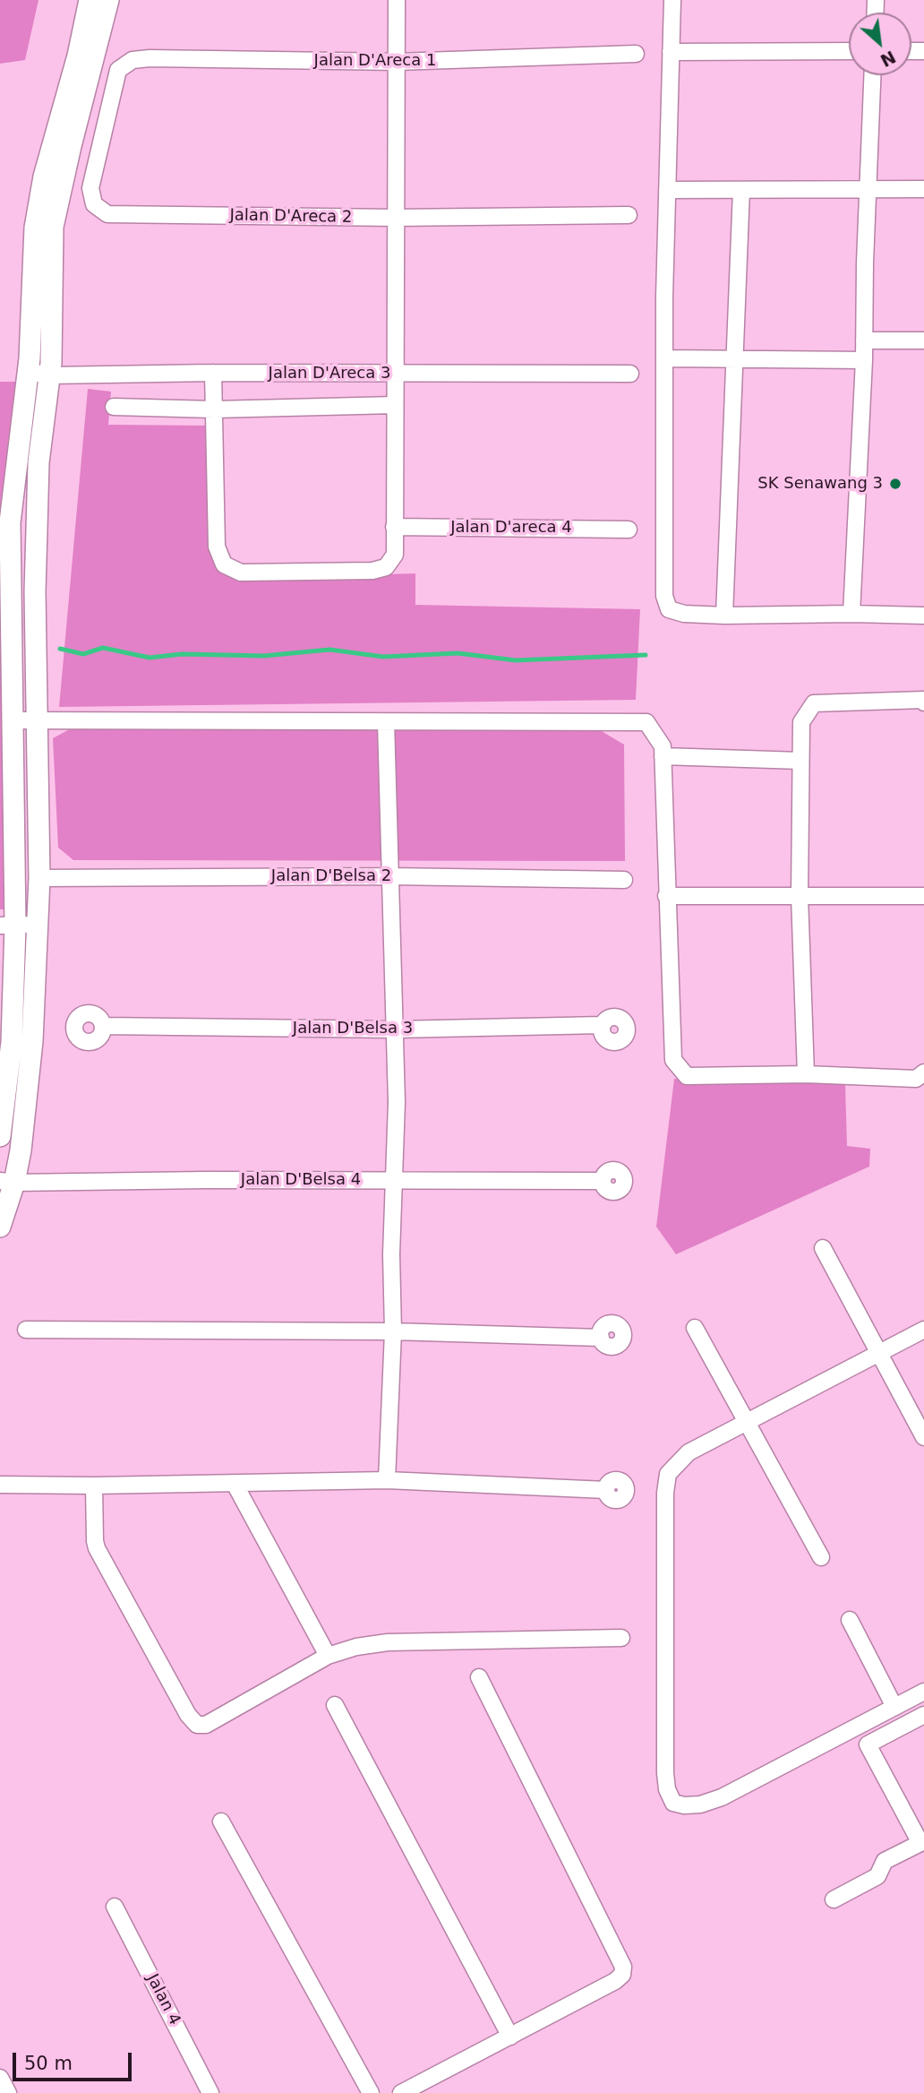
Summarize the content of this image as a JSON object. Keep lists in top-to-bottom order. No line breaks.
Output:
{"streets":{"street":["Jalan D'Areca 1","Jalan D'Areca 2","Jalan D'Areca 3","Jalan D'areca 4","Jalan D'Belsa 2","Jalan D'Belsa 3","Jalan D'Belsa 4","Jalan 4"]},"crossings":[["Jalan D'Areca 1","Jalan D'Areca 2"]],"places":["SK Senawang 3"],"scale_bar":"50 m","north":"bottom right"}
